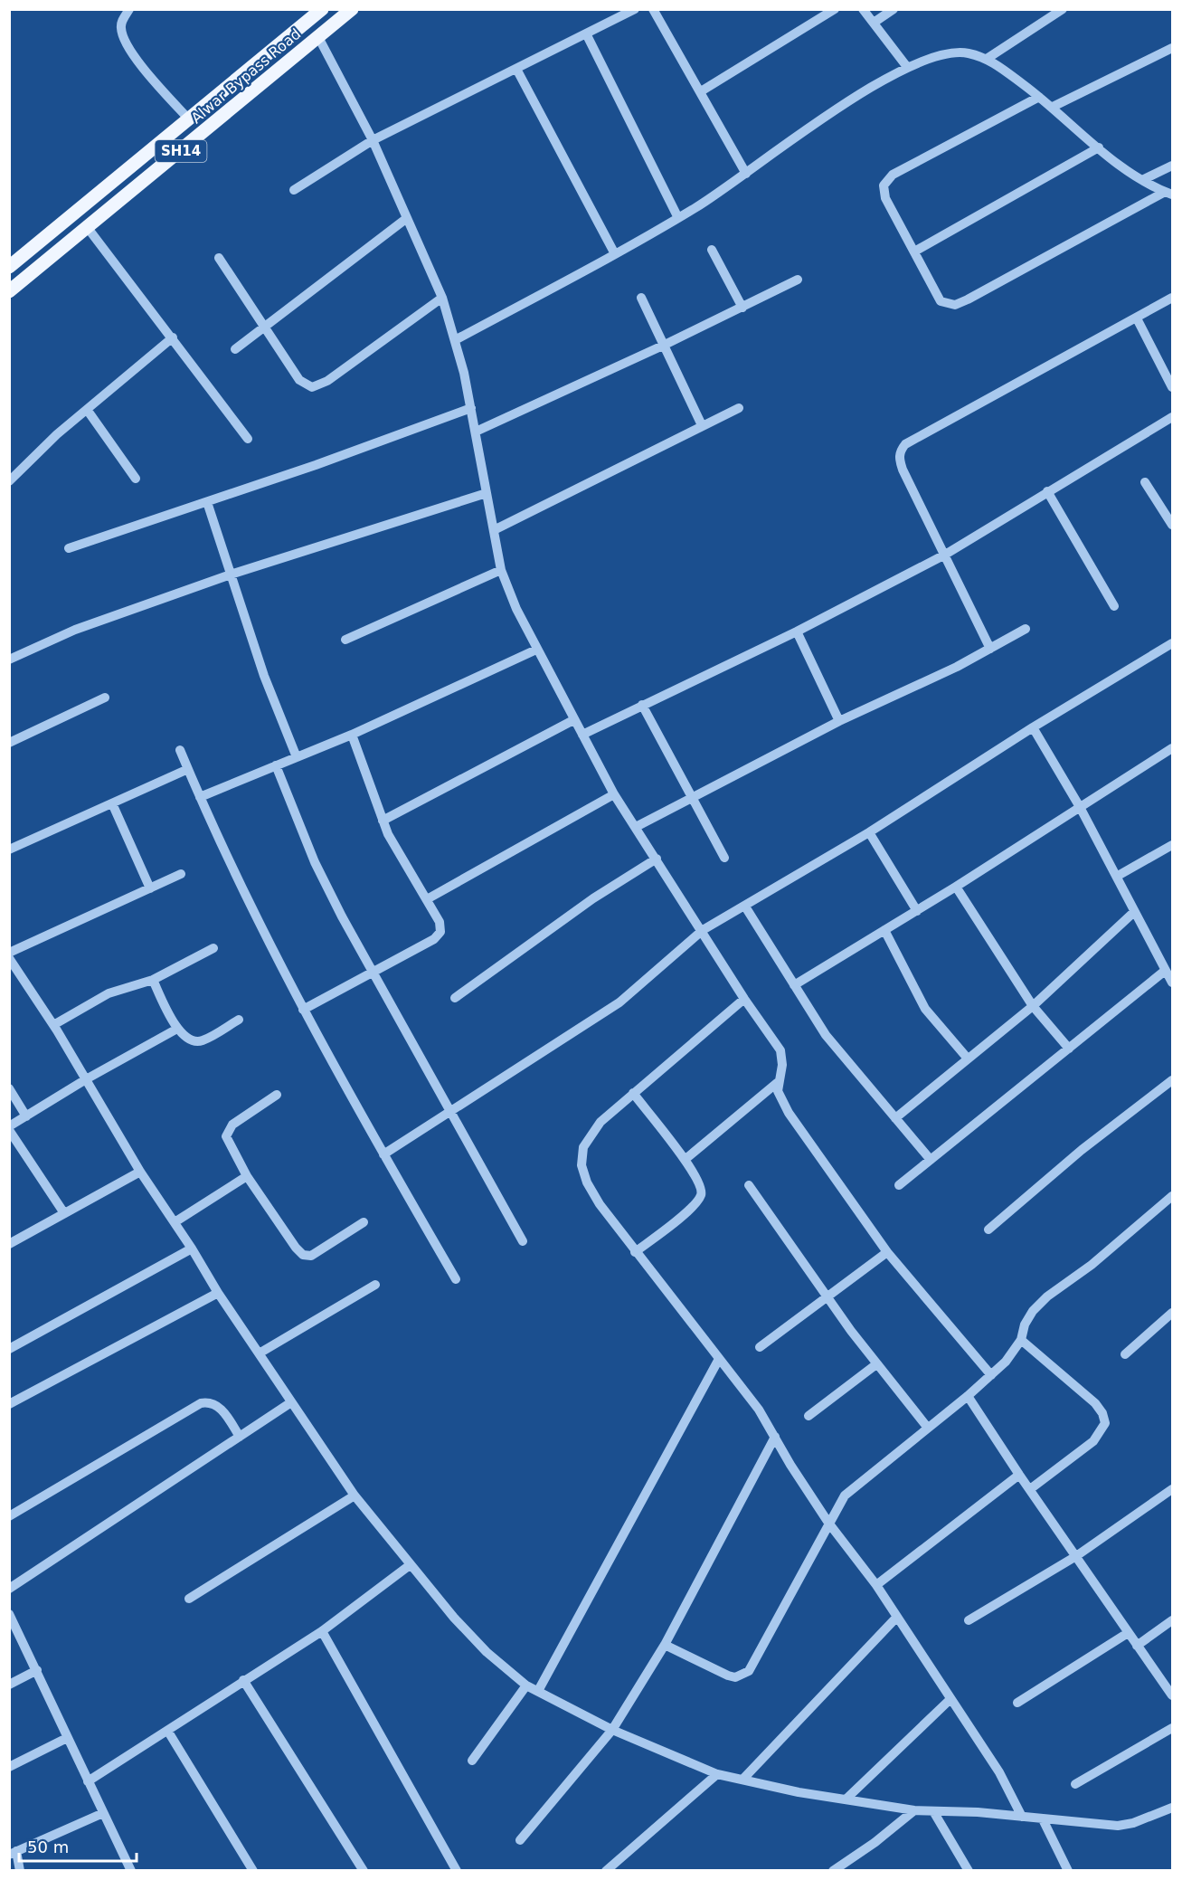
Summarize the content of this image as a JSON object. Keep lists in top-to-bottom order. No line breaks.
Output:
{"streets":{"main road":["Alwar Bypass Road","SH14"]},"scale_bar":"50 m"}
